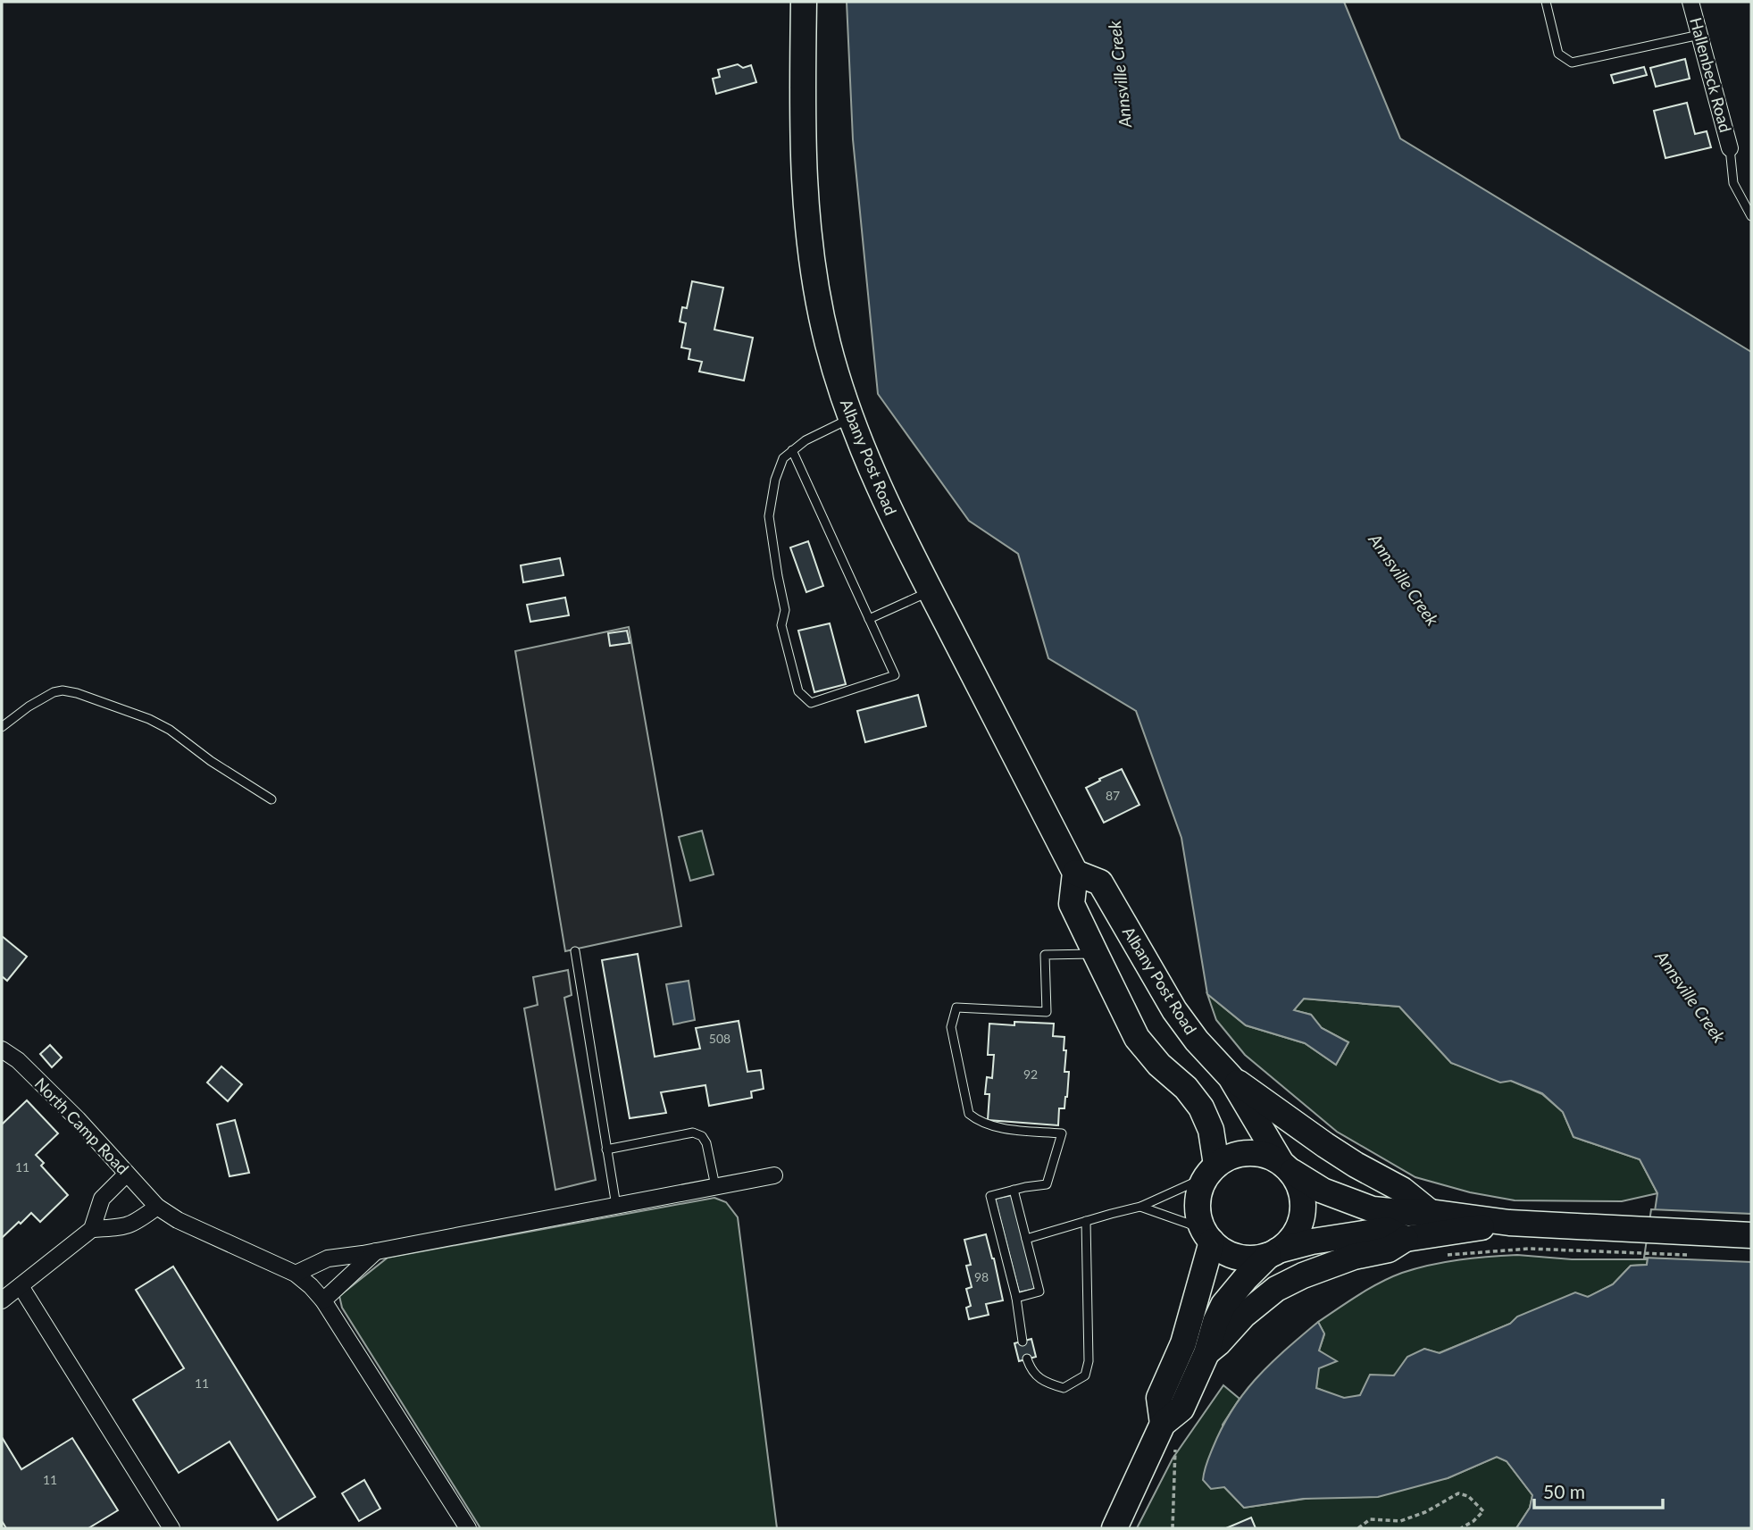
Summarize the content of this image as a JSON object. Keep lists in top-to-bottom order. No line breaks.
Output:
{"streets":{"highway":["Albany Post Road"],"street":["Hallenbeck Road","North Camp Road"]},"water":["Annsville Creek"],"house_numbers":["87","508","92","11","98","11","11"],"scale_bar":"50 m"}
